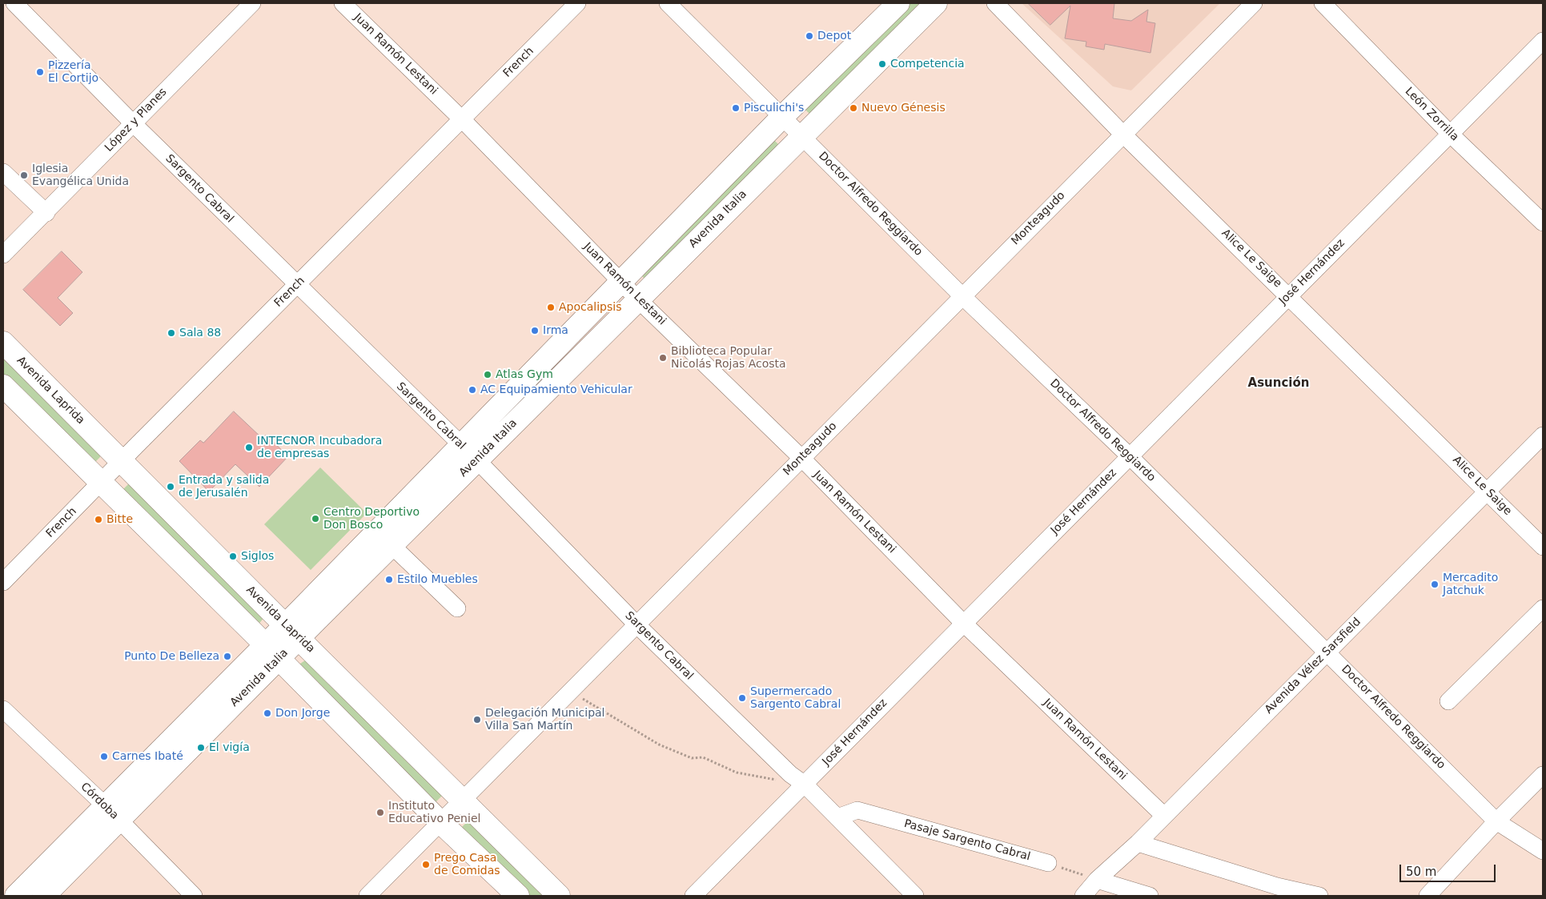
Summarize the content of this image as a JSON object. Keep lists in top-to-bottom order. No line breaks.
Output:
{"streets":{"main road":["Avenida Italia","Avenida Laprida"],"street":["Juan Ramón Lestani","French","León Zorrilla","López y Planes","Sargento Cabral","Doctor Alfredo Reggiardo","Monteagudo","Alice Le Saige","José Hernández","Avenida Vélez Sarsfield","Córdoba","Pasaje Sargento Cabral"]},"crossings":[["Juan Ramón Lestani","French"],["Juan Ramón Lestani","Monteagudo"],["Juan Ramón Lestani","Avenida Italia"],["Juan Ramón Lestani","José Hernández"],["Juan Ramón Lestani","Avenida Vélez Sarsfield"],["French","Sargento Cabral"],["French","Avenida Laprida"],["León Zorrilla","José Hernández"],["López y Planes","Sargento Cabral"],["Sargento Cabral","Monteagudo"],["Sargento Cabral","Avenida Italia"],["Sargento Cabral","José Hernández"],["Sargento Cabral","Pasaje Sargento Cabral"],["Doctor Alfredo Reggiardo","Monteagudo"],["Doctor Alfredo Reggiardo","Avenida Italia"],["Doctor Alfredo Reggiardo","José Hernández"],["Doctor Alfredo Reggiardo","Avenida Vélez Sarsfield"],["Monteagudo","Alice Le Saige"],["Monteagudo","Avenida Laprida"],["Avenida Italia","Avenida Laprida"],["Avenida Italia","Córdoba"],["Alice Le Saige","José Hernández"],["Alice Le Saige","Avenida Vélez Sarsfield"]],"districts":["Asunción"],"places":["Depot","Competencia","Pizzería El Cortijo","Pisculichi's","Nuevo Génesis","Iglesia Evangélica Unida","Apocalipsis","Irma","Sala 88","Biblioteca Popular Nicolás Rojas Acosta","Atlas Gym","AC Equipamiento Vehicular","INTECNOR Incubadora de empresas","Entrada y salida de Jerusalén","Centro Deportivo Don Bosco","Bitte","Siglos","Estilo Muebles","Mercadito Jatchuk","Punto De Belleza","Supermercado Sargento Cabral","Don Jorge","Delegación Municipal Villa San Martín","El vigía","Carnes Ibaté","Instituto Educativo Peniel","Prego Casa de Comidas"],"scale_bar":"50 m"}
